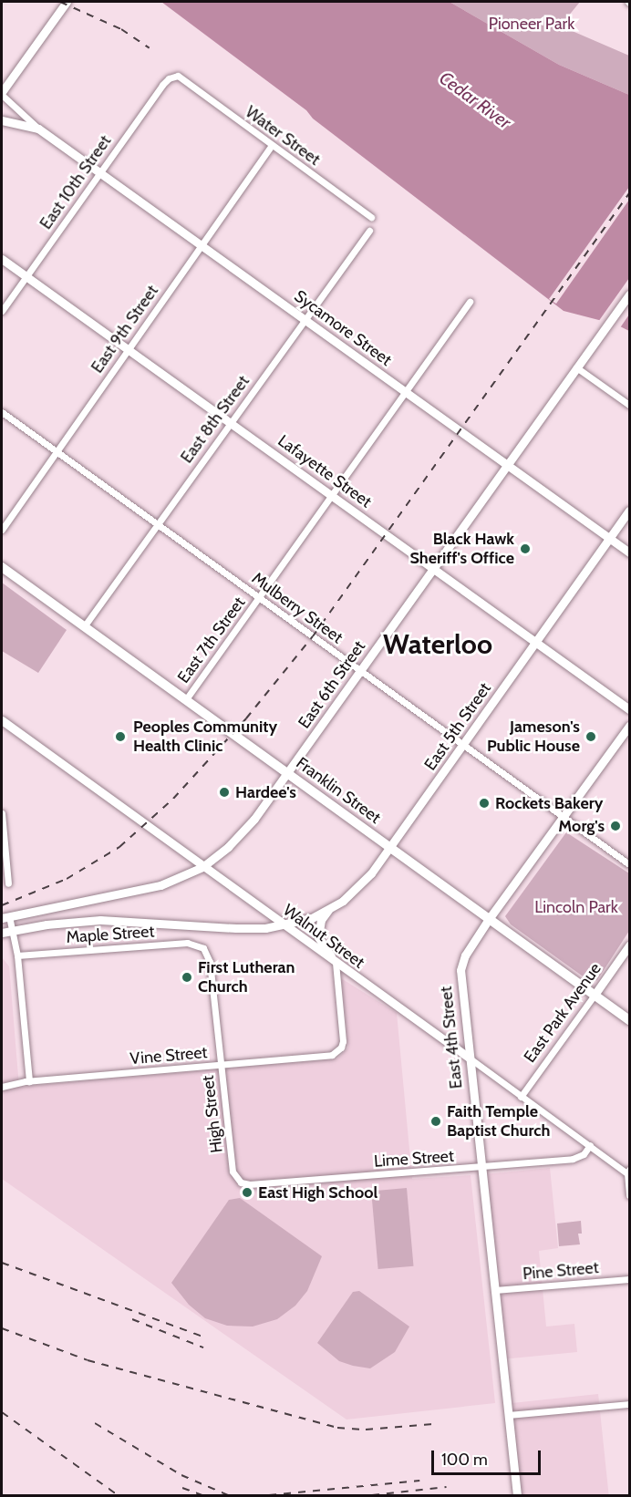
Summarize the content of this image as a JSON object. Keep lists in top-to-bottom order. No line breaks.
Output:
{"streets":{"main road":["Franklin Street"],"street":["Water Street","East 10th Street","Sycamore Street","East 9th Street","East 8th Street","Lafayette Street","Mulberry Street","East 7th Street","East 6th Street","East 5th Street","Maple Street","Walnut Street","East Park Avenue","East 4th Street","Vine Street","High Street","Lime Street","Pine Street"]},"crossings":[["Water Street","East 10th Street"],["Water Street","East 9th Street"],["East 10th Street","Sycamore Street"],["East 10th Street","Lafayette Street"],["Sycamore Street","East 9th Street"],["Sycamore Street","East 8th Street"],["Sycamore Street","East 7th Street"],["Sycamore Street","East 6th Street"],["Sycamore Street","East 5th Street"],["East 9th Street","Lafayette Street"],["East 9th Street","Mulberry Street"],["East 8th Street","Lafayette Street"],["East 8th Street","Mulberry Street"],["East 8th Street","Franklin Street"],["Lafayette Street","East 7th Street"],["Lafayette Street","East 6th Street"],["Lafayette Street","East 5th Street"],["Mulberry Street","East 7th Street"],["Mulberry Street","East 6th Street"],["Mulberry Street","East 5th Street"],["Mulberry Street","East 4th Street"],["East 7th Street","Franklin Street"],["East 6th Street","Franklin Street"],["East 6th Street","Walnut Street"],["East 5th Street","Franklin Street"],["East 5th Street","Walnut Street"],["Franklin Street","East Park Avenue"],["Franklin Street","East 4th Street"],["Maple Street","High Street"],["Walnut Street","East Park Avenue"],["Walnut Street","East 4th Street"],["Walnut Street","Vine Street"],["Walnut Street","Lime Street"],["East 4th Street","Lime Street"],["East 4th Street","Pine Street"],["Vine Street","High Street"],["High Street","Lime Street"]],"districts":["Waterloo"],"water":["Cedar River"],"parks":["Pioneer Park","Lincoln Park"],"places":["Black Hawk Sheriff's Office","Peoples Community Health Clinic","Jameson's Public House","Hardee's","Rockets Bakery","Morg's","First Lutheran Church","Faith Temple Baptist Church","East High School"],"scale_bar":"100 m"}
